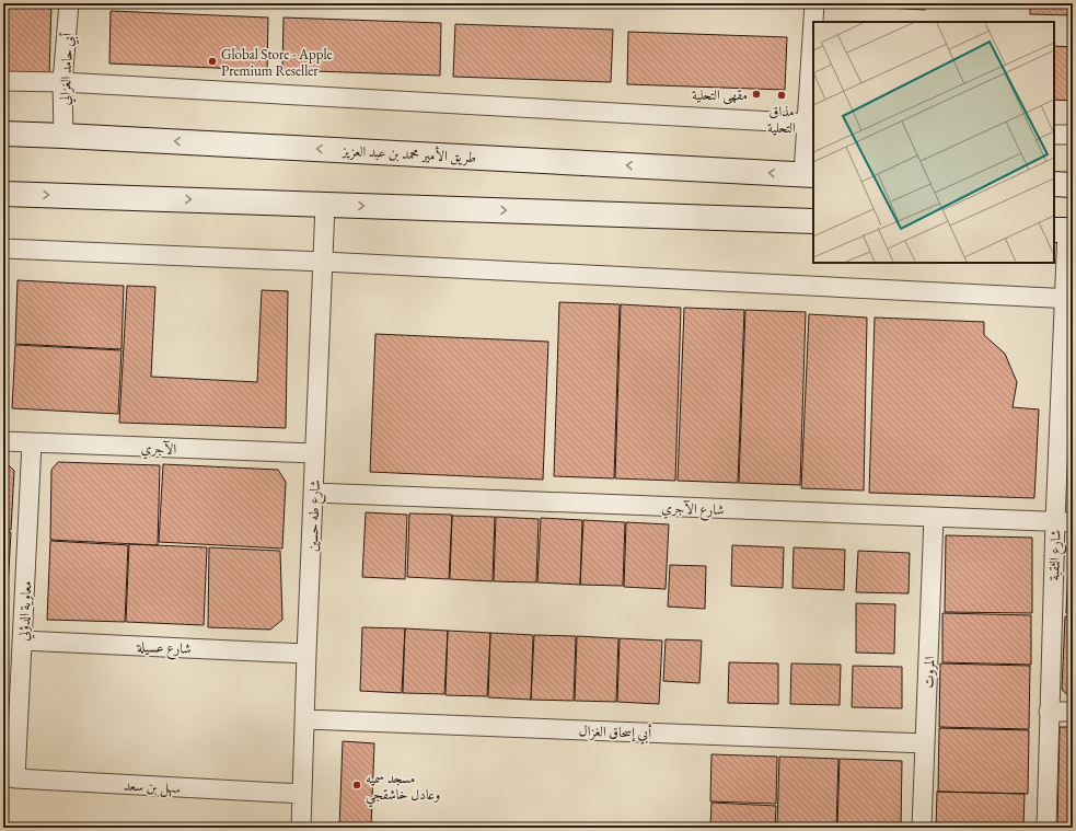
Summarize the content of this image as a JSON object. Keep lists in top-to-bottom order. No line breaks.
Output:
{"streets":{"main road":["طريق الأمير محمد بن عبد العزيز"],"street":["أبي حامد الغزالي","الآجري","شارع الآجري","شارع طه حسين","شارع الثقبة","معاوية الدؤلي","شارع عسيلة","المروت","أبي إسحاق الغزال","سهل بن سعد"]},"crossings":[["أبي حامد الغزالي","طريق الأمير محمد بن عبد العزيز"],["الآجري","شارع طه حسين"],["الآجري","معاوية الدؤلي"],["شارع الآجري","شارع طه حسين"],["شارع الآجري","شارع الثقبة"],["شارع الآجري","المروت"],["شارع طه حسين","شارع عسيلة"],["شارع طه حسين","أبي إسحاق الغزال"],["شارع طه حسين","سهل بن سعد"],["معاوية الدؤلي","شارع عسيلة"],["معاوية الدؤلي","سهل بن سعد"],["المروت","أبي إسحاق الغزال"]],"places":["Global Store - Apple Premium Reseller","مقهى التحلية","مذاق التحلية","مسجد سميه وعادل خاشقجي"]}
